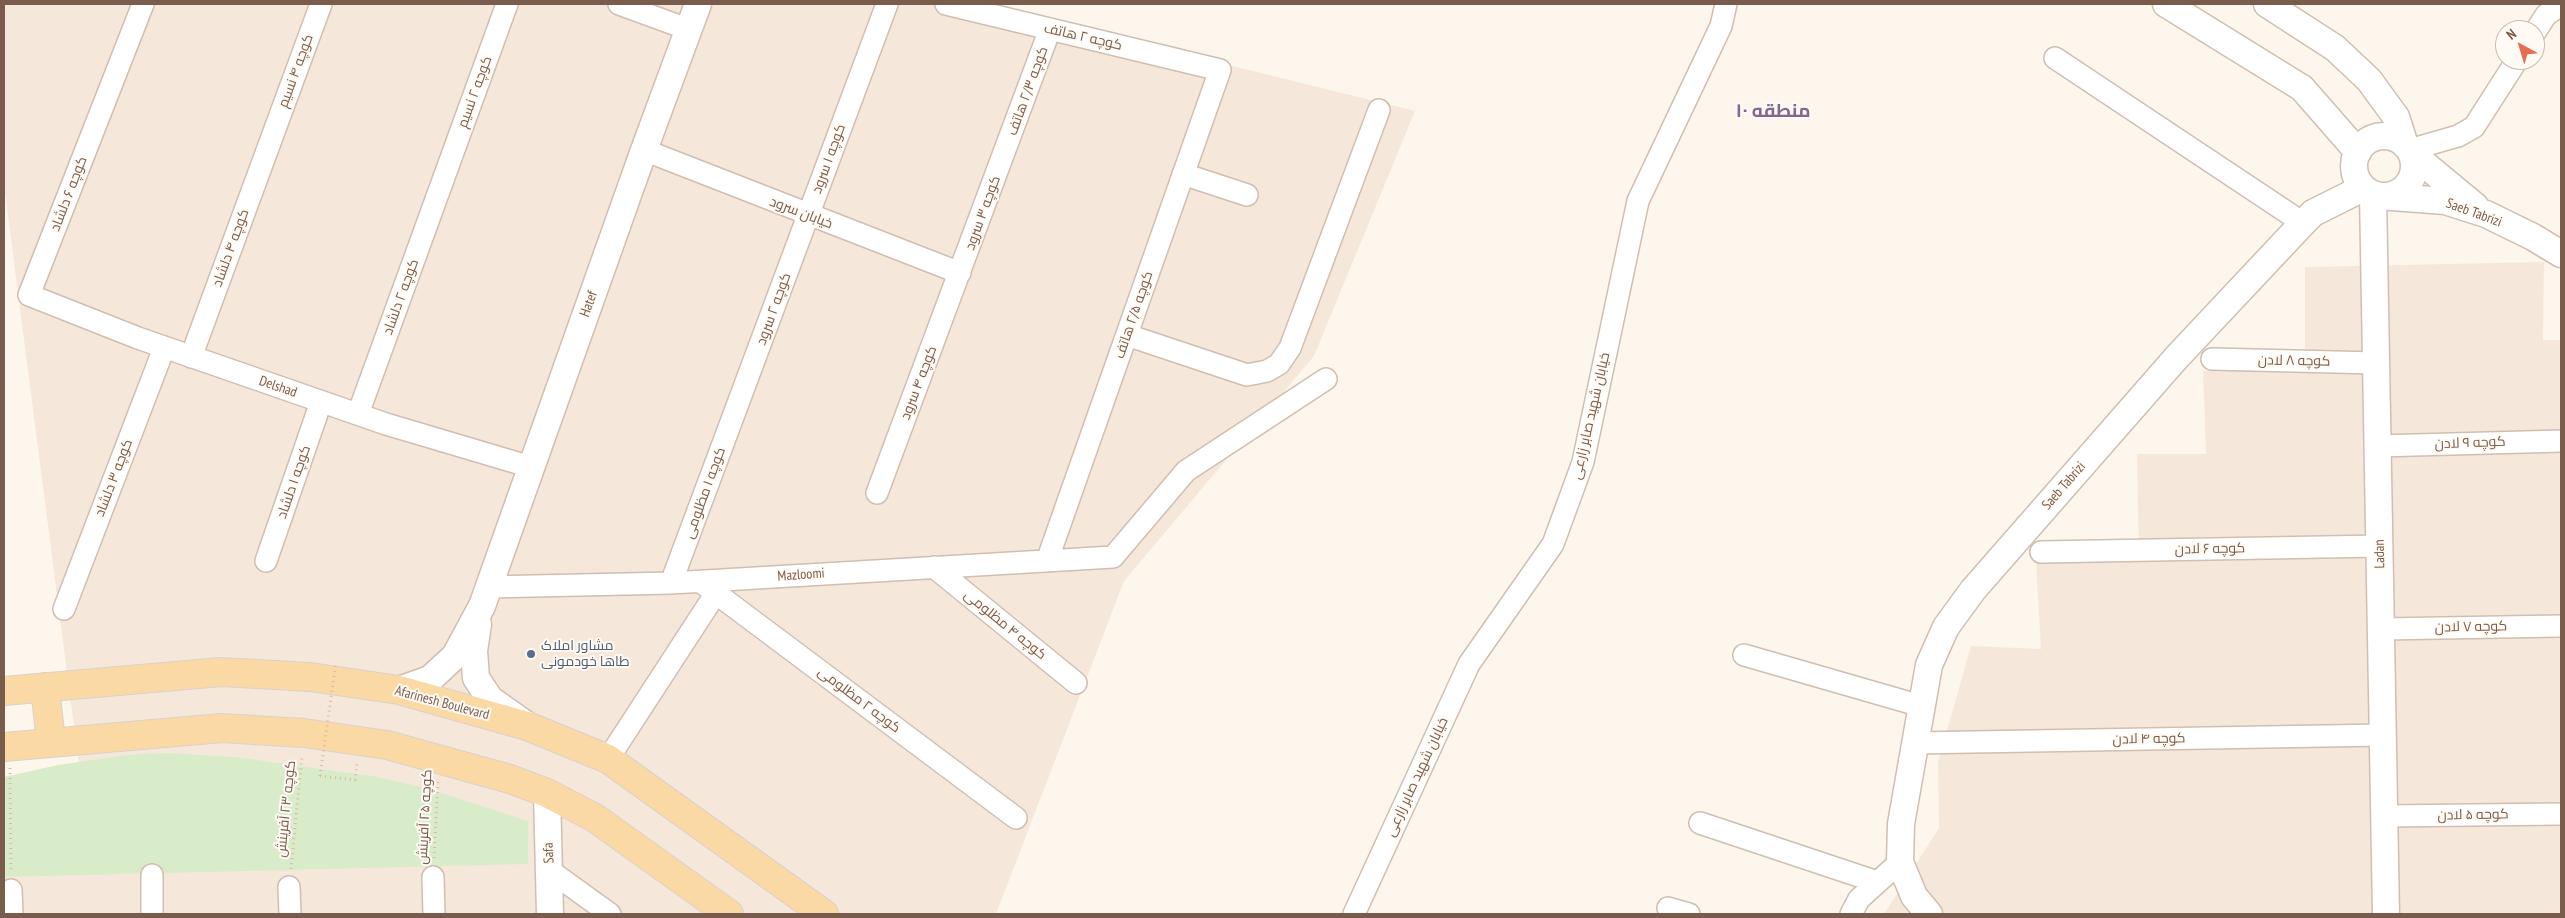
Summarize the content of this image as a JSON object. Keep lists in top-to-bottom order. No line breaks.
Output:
{"streets":{"main road":["Afarinesh Boulevard"],"street":["کوچه ۲ هاتف","کوچه ۴ نسیم","کوچه ۲/۳ هاتف","کوچه ۲ نسیم","کوچه ۱ سرود","کوچه ۶ دلشاد","خیابان سرود","کوچه ۳ سرود","Saeb Tabrizi","کوچه ۴ دلشاد","کوچه ۲ دلشاد","Hatef","کوچه ۲ سرود","کوچه ۲/۵ هاتف","کوچه ۸ لادن","کوچه ۴ سرود","Delshad","خیابان شهید صابر زارعی","کوچه ۹ لادن","کوچه ۳ دلشاد","کوچه ۱ دلشاد","کوچه ۱ مظلومی","کوچه ۶ لادن","Ladan","Mazloomi","کوچه ۴ مظلومی","کوچه ۷ لادن","کوچه ۲ مظلومی","کوچه ۴ لادن","کوچه ۵ لادن","Safa"],"path":["کوچه ۲۳ آفرینش","کوچه ۲۵ آفرینش"]},"crossings":[["کوچه ۲ هاتف","کوچه ۲/۳ هاتف"],["کوچه ۲ هاتف","کوچه ۲/۵ هاتف"],["کوچه ۴ نسیم","کوچه ۴ دلشاد"],["کوچه ۲/۳ هاتف","کوچه ۳ سرود"],["کوچه ۲ نسیم","کوچه ۲ دلشاد"],["کوچه ۱ سرود","خیابان سرود"],["کوچه ۱ سرود","کوچه ۲ سرود"],["کوچه ۶ دلشاد","Delshad"],["خیابان سرود","کوچه ۳ سرود"],["خیابان سرود","Hatef"],["خیابان سرود","کوچه ۲ سرود"],["خیابان سرود","کوچه ۴ سرود"],["کوچه ۳ سرود","کوچه ۴ سرود"],["Saeb Tabrizi","Ladan"],["Saeb Tabrizi","کوچه ۴ لادن"],["کوچه ۴ دلشاد","Delshad"],["کوچه ۲ دلشاد","Delshad"],["Hatef","Delshad"],["Hatef","Mazloomi"],["Hatef","Afarinesh Boulevard"],["کوچه ۲ سرود","کوچه ۱ مظلومی"],["کوچه ۲/۵ هاتف","Mazloomi"],["کوچه ۸ لادن","Ladan"],["Delshad","کوچه ۳ دلشاد"],["Delshad","کوچه ۱ دلشاد"],["کوچه ۹ لادن","Ladan"],["کوچه ۱ مظلومی","Mazloomi"],["کوچه ۶ لادن","Ladan"],["Ladan","کوچه ۷ لادن"],["Ladan","کوچه ۴ لادن"],["Ladan","کوچه ۵ لادن"],["Mazloomi","کوچه ۴ مظلومی"],["Mazloomi","کوچه ۲ مظلومی"]],"districts":["منطقه ۱۰"],"places":["مشاور املاک طاها خودمونی"],"north":"top left"}
